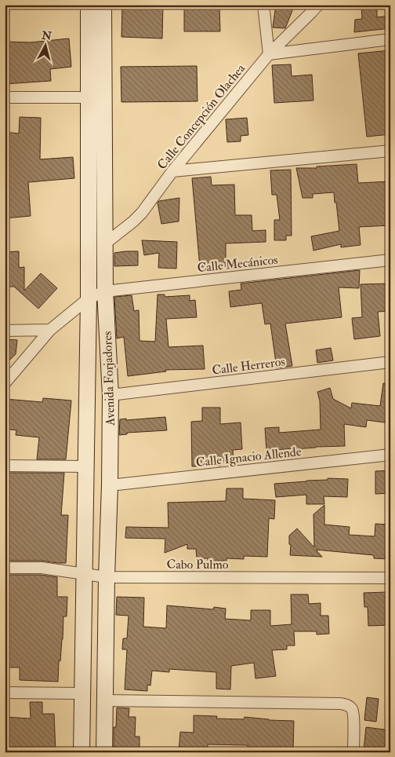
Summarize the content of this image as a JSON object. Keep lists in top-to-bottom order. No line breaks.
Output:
{"streets":{"main road":["Avenida Forjadores"],"street":["Calle Concepción Olachea","Calle Mecánicos","Calle Herreros","Calle Ignacio Allende","Cabo Pulmo"]},"crossings":[["Calle Concepción Olachea","Avenida Forjadores"],["Calle Mecánicos","Avenida Forjadores"],["Calle Herreros","Avenida Forjadores"],["Avenida Forjadores","Calle Ignacio Allende"],["Avenida Forjadores","Cabo Pulmo"]],"north":"top"}
